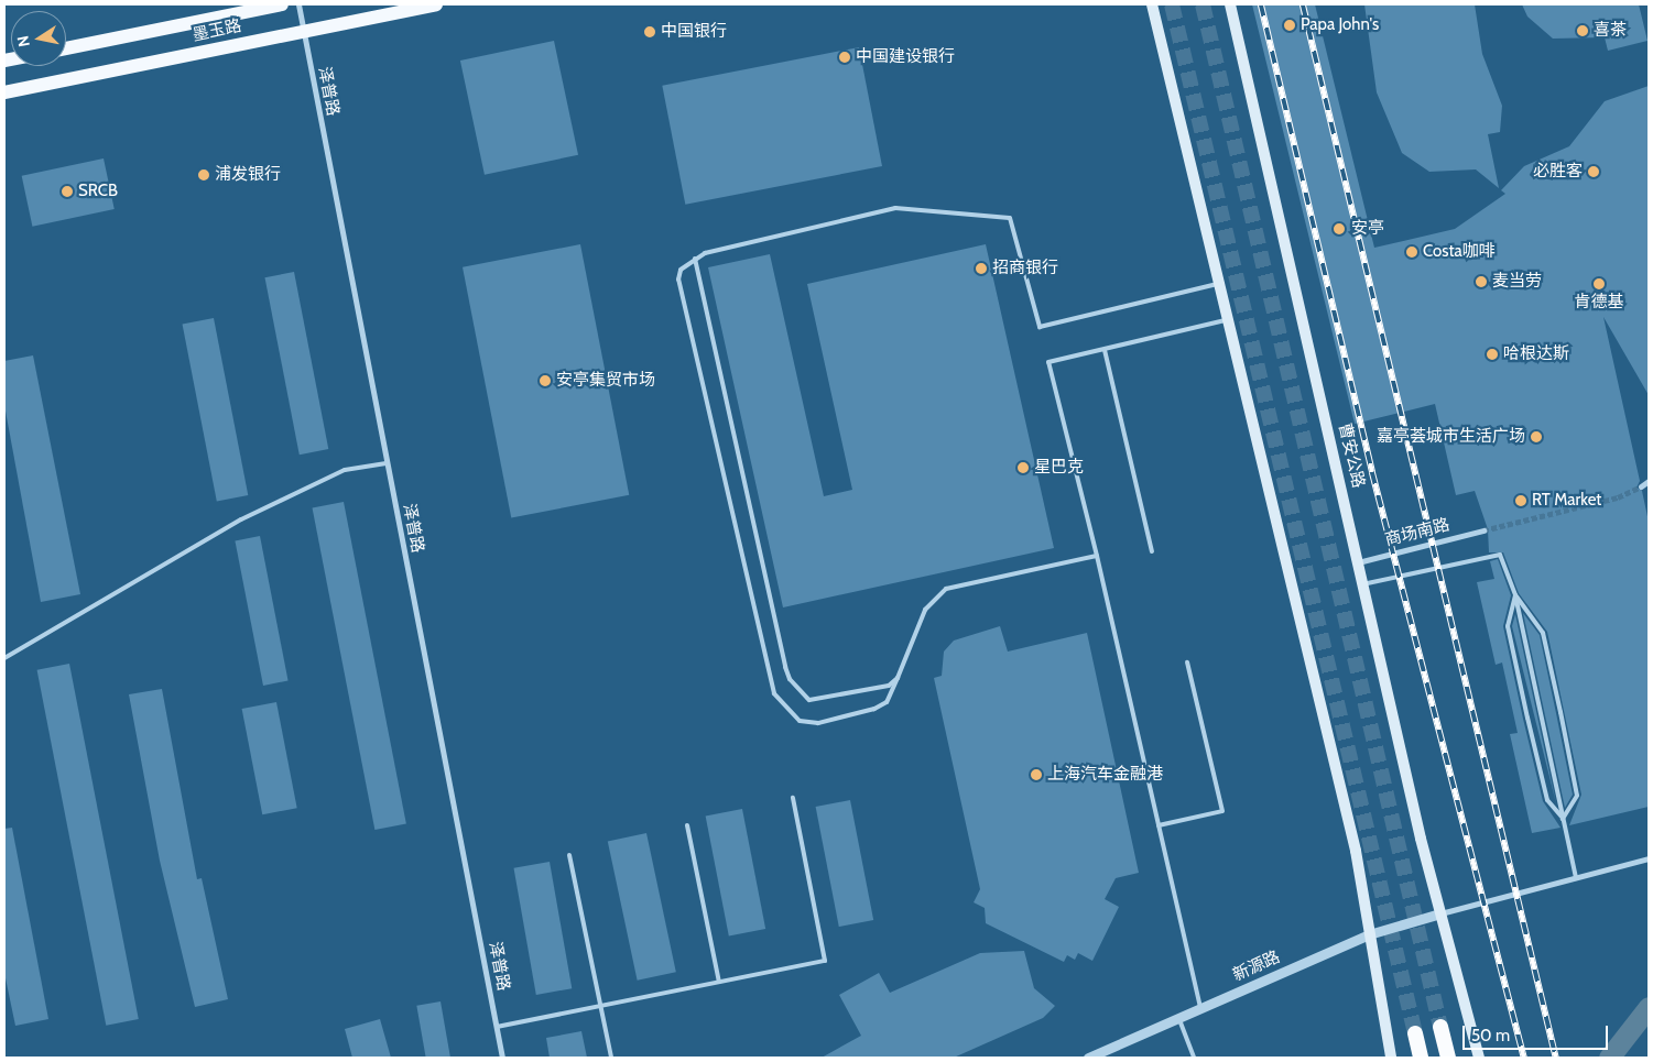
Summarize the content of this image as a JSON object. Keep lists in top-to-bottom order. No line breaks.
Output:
{"streets":{"main road":["墨玉路","曹安公路"],"street":["泽普路","商场南路","新源路"]},"crossings":[["墨玉路","泽普路"],["曹安公路","商场南路"],["曹安公路","新源路"]],"places":["Papa John's","喜茶","中国银行","中国建设银行","必胜客","浦发银行","SRCB","安亭","Costa咖啡","招商银行","麦当劳","肯德基","哈根达斯","安亭集贸市场","嘉亭荟城市生活广场","星巴克","RT Market","上海汽车金融港"],"scale_bar":"50 m","north":"left"}
